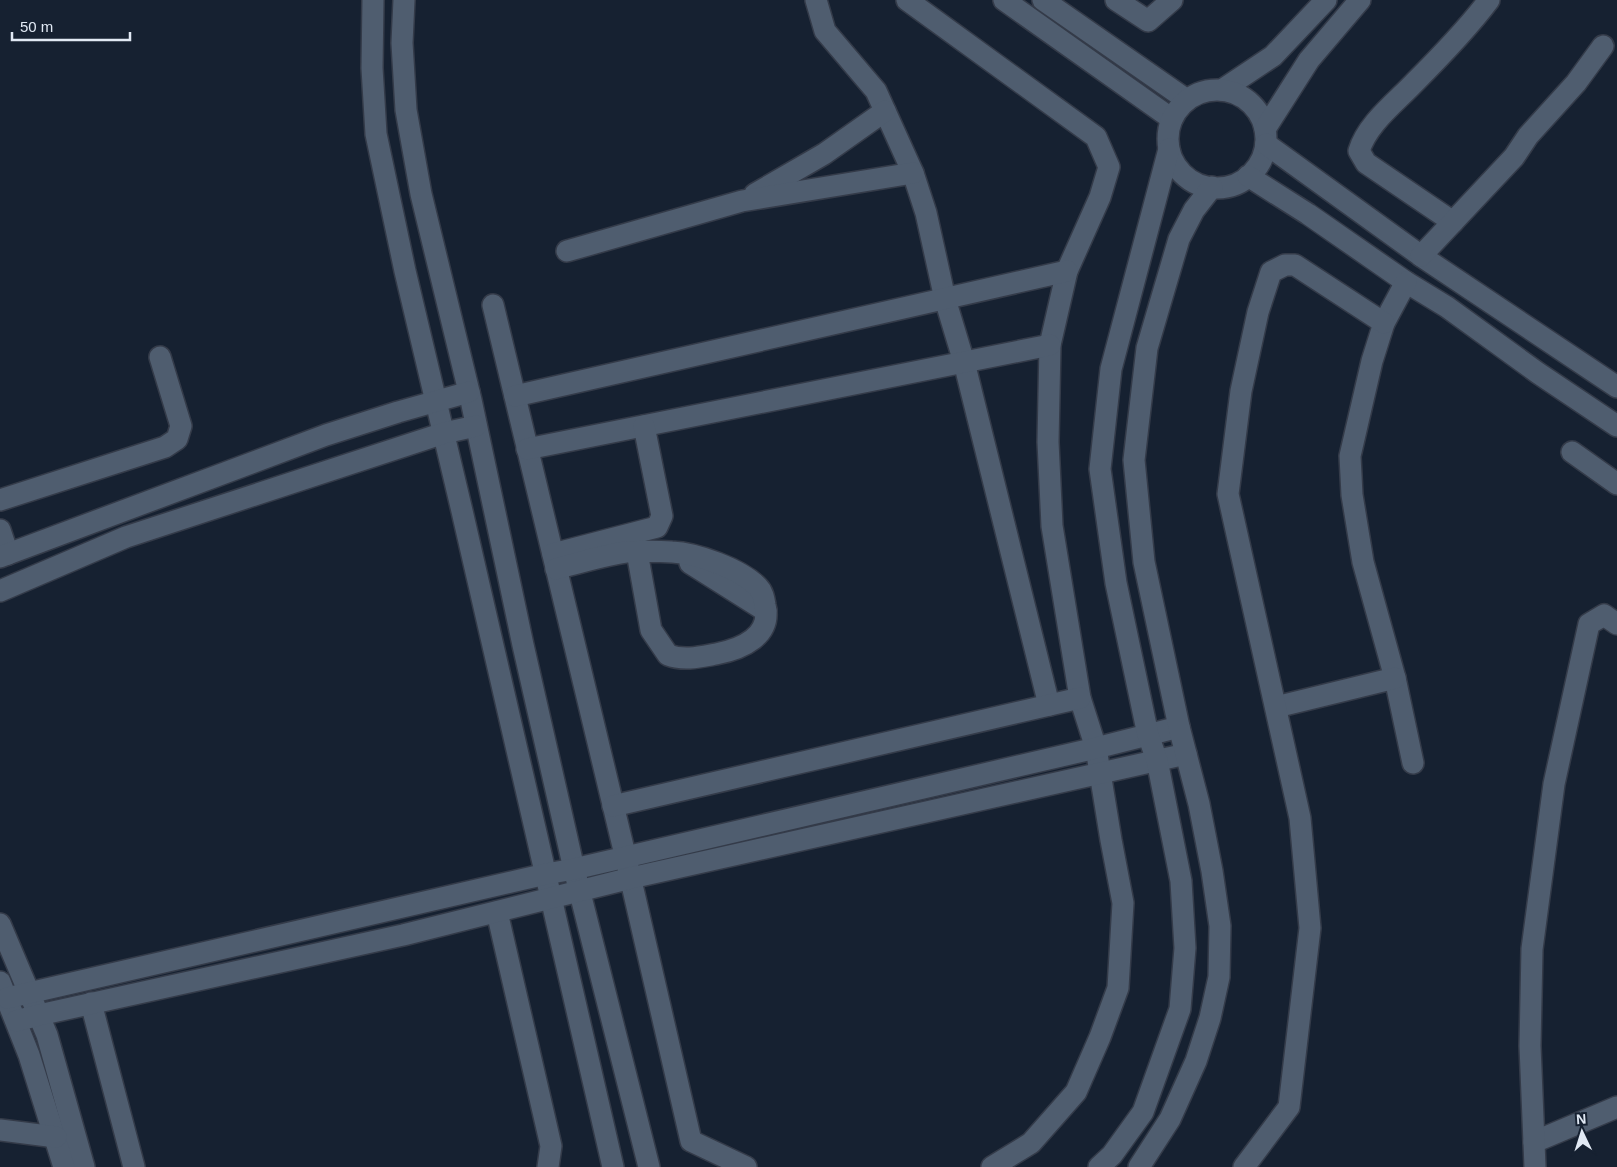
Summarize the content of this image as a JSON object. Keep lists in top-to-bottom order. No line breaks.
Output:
{"scale_bar":"50 m","north":"top"}
